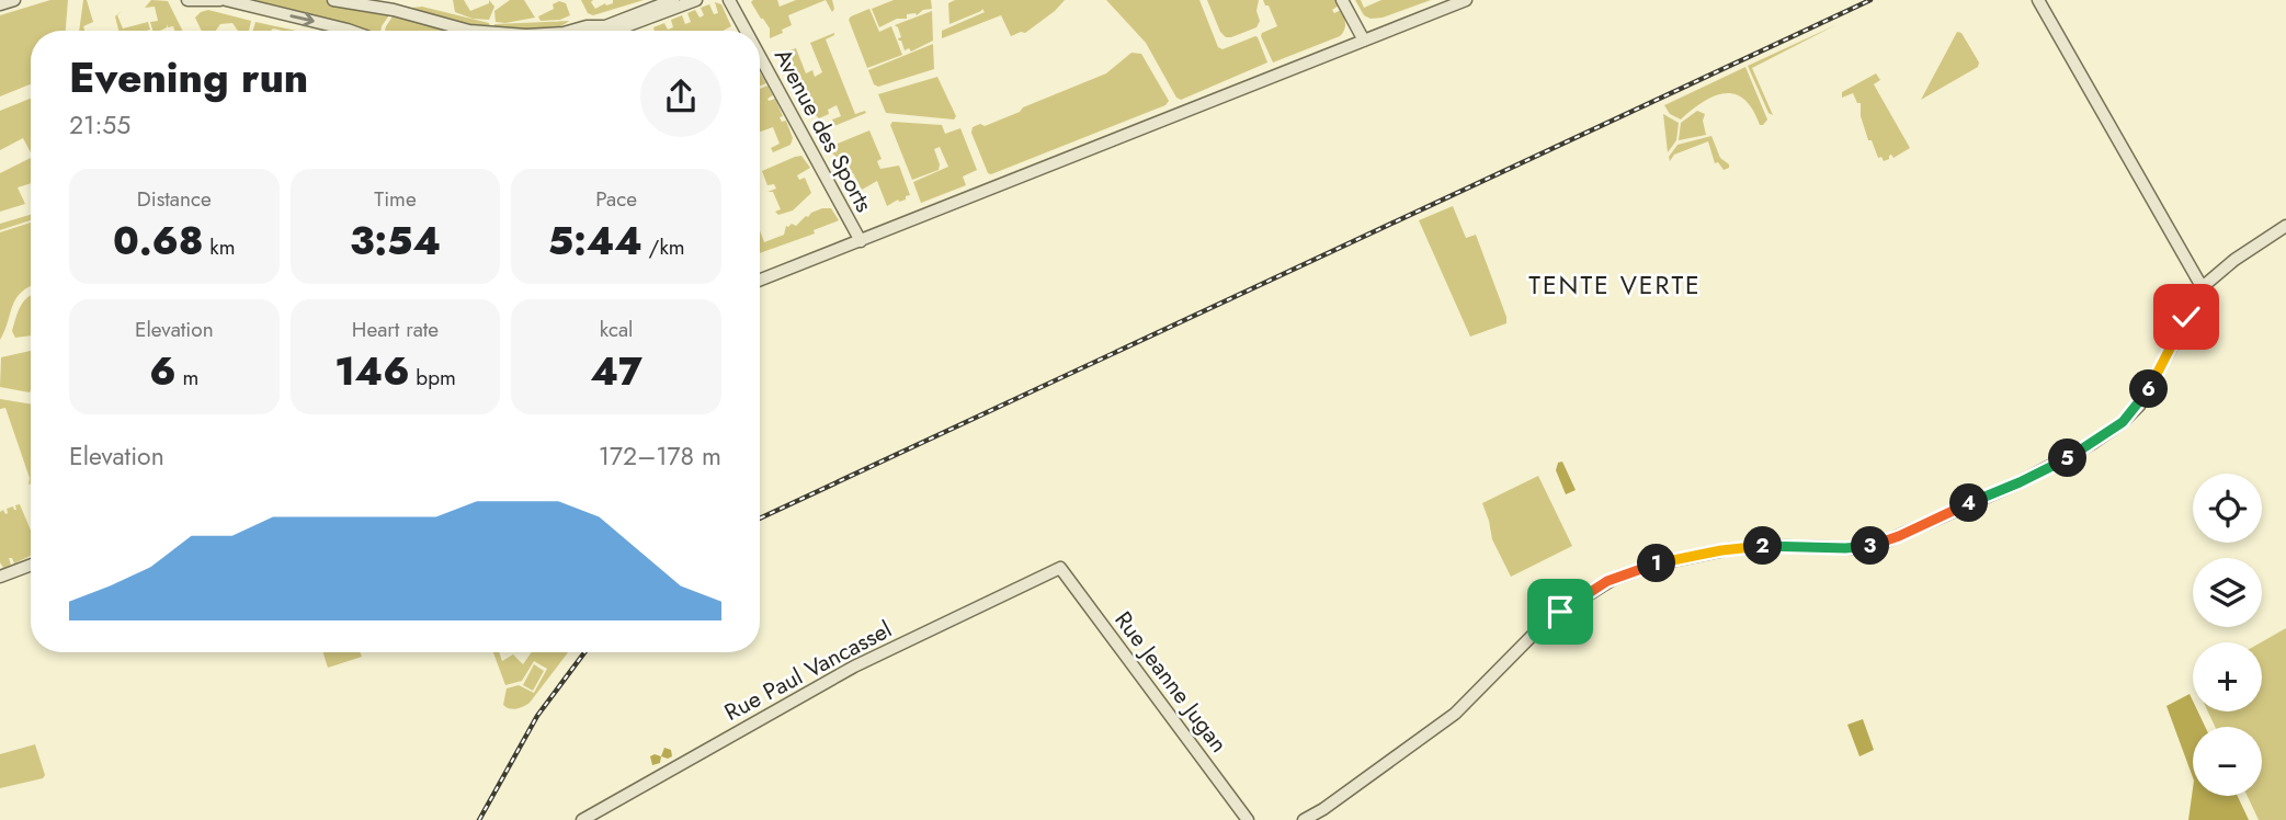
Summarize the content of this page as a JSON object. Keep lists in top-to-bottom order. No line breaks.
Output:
{"streets":{"street":["Avenue des Sports","Rue Paul Vancassel","Rue Jeanne Jugan"]},"crossings":[["Rue Paul Vancassel","Rue Jeanne Jugan"]],"districts":["TENTE VERTE"],"page":{"heading":["Evening run","21:55"],"stats":[["Distance","0.68 km"],["Time","3:54"],["Pace","5:44 /km"],["Elevation","6 m"],["Heart rate","146 bpm"],["kcal","47"]],"pins":["6","5","4","2","3","1"],"chart":["Elevation","172–178 m"],"map_buttons":["+","−"]}}
